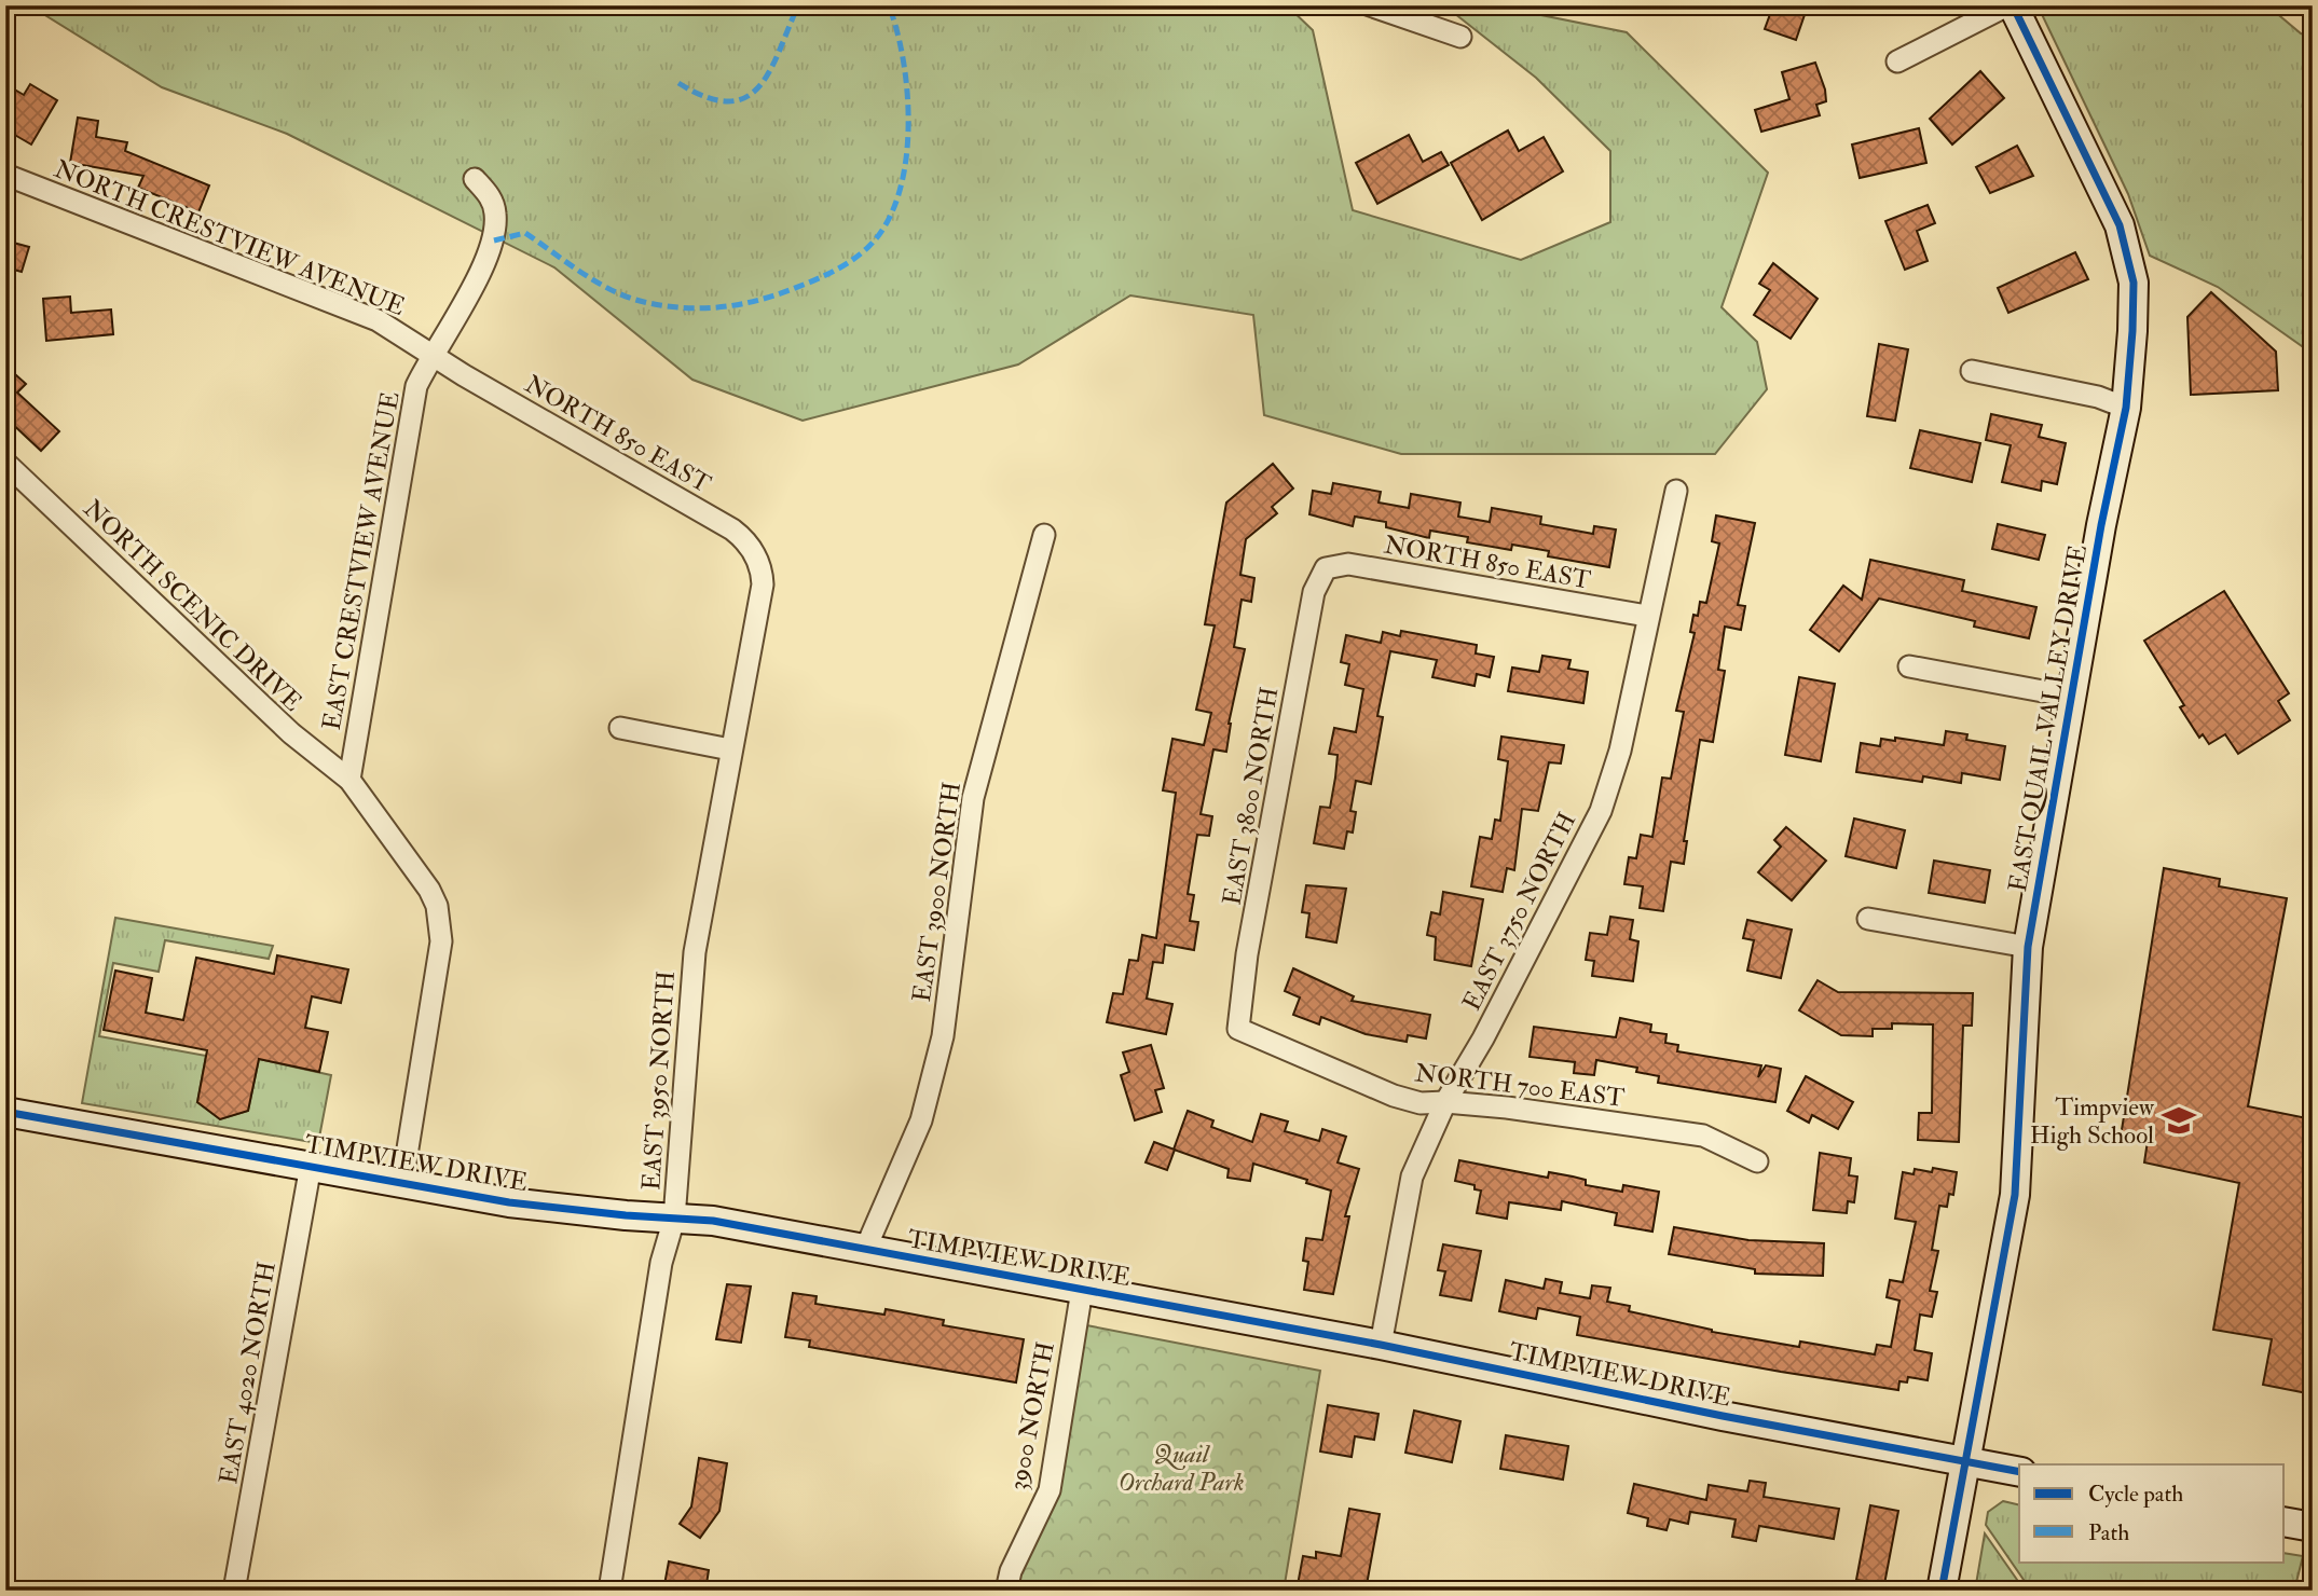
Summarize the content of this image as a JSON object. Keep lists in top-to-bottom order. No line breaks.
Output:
{"streets":{"street":["NORTH CRESTVIEW AVENUE","NORTH 850 EAST","EAST CRESTVIEW AVENUE","NORTH SCENIC DRIVE","EAST QUAIL VALLEY DRIVE","EAST 3800 NORTH","EAST 3900 NORTH","EAST 3750 NORTH","EAST 3950 NORTH","NORTH 700 EAST","TIMPVIEW DRIVE","EAST 4020 NORTH","3900 NORTH"]},"crossings":[["NORTH CRESTVIEW AVENUE","NORTH 850 EAST"],["NORTH CRESTVIEW AVENUE","EAST CRESTVIEW AVENUE"],["NORTH 850 EAST","EAST CRESTVIEW AVENUE"],["NORTH 850 EAST","EAST 3800 NORTH"],["NORTH 850 EAST","EAST 3750 NORTH"],["NORTH 850 EAST","EAST 3950 NORTH"],["EAST CRESTVIEW AVENUE","NORTH SCENIC DRIVE"],["NORTH SCENIC DRIVE","TIMPVIEW DRIVE"],["EAST QUAIL VALLEY DRIVE","TIMPVIEW DRIVE"],["EAST 3800 NORTH","NORTH 700 EAST"],["EAST 3900 NORTH","TIMPVIEW DRIVE"],["EAST 3750 NORTH","NORTH 700 EAST"],["EAST 3750 NORTH","TIMPVIEW DRIVE"],["EAST 3950 NORTH","TIMPVIEW DRIVE"],["TIMPVIEW DRIVE","EAST 4020 NORTH"],["TIMPVIEW DRIVE","3900 NORTH"]],"parks":["Quail Orchard Park"],"places":{"school or university":["Timpview High School"]},"legend":["Cycle path","Path"]}
